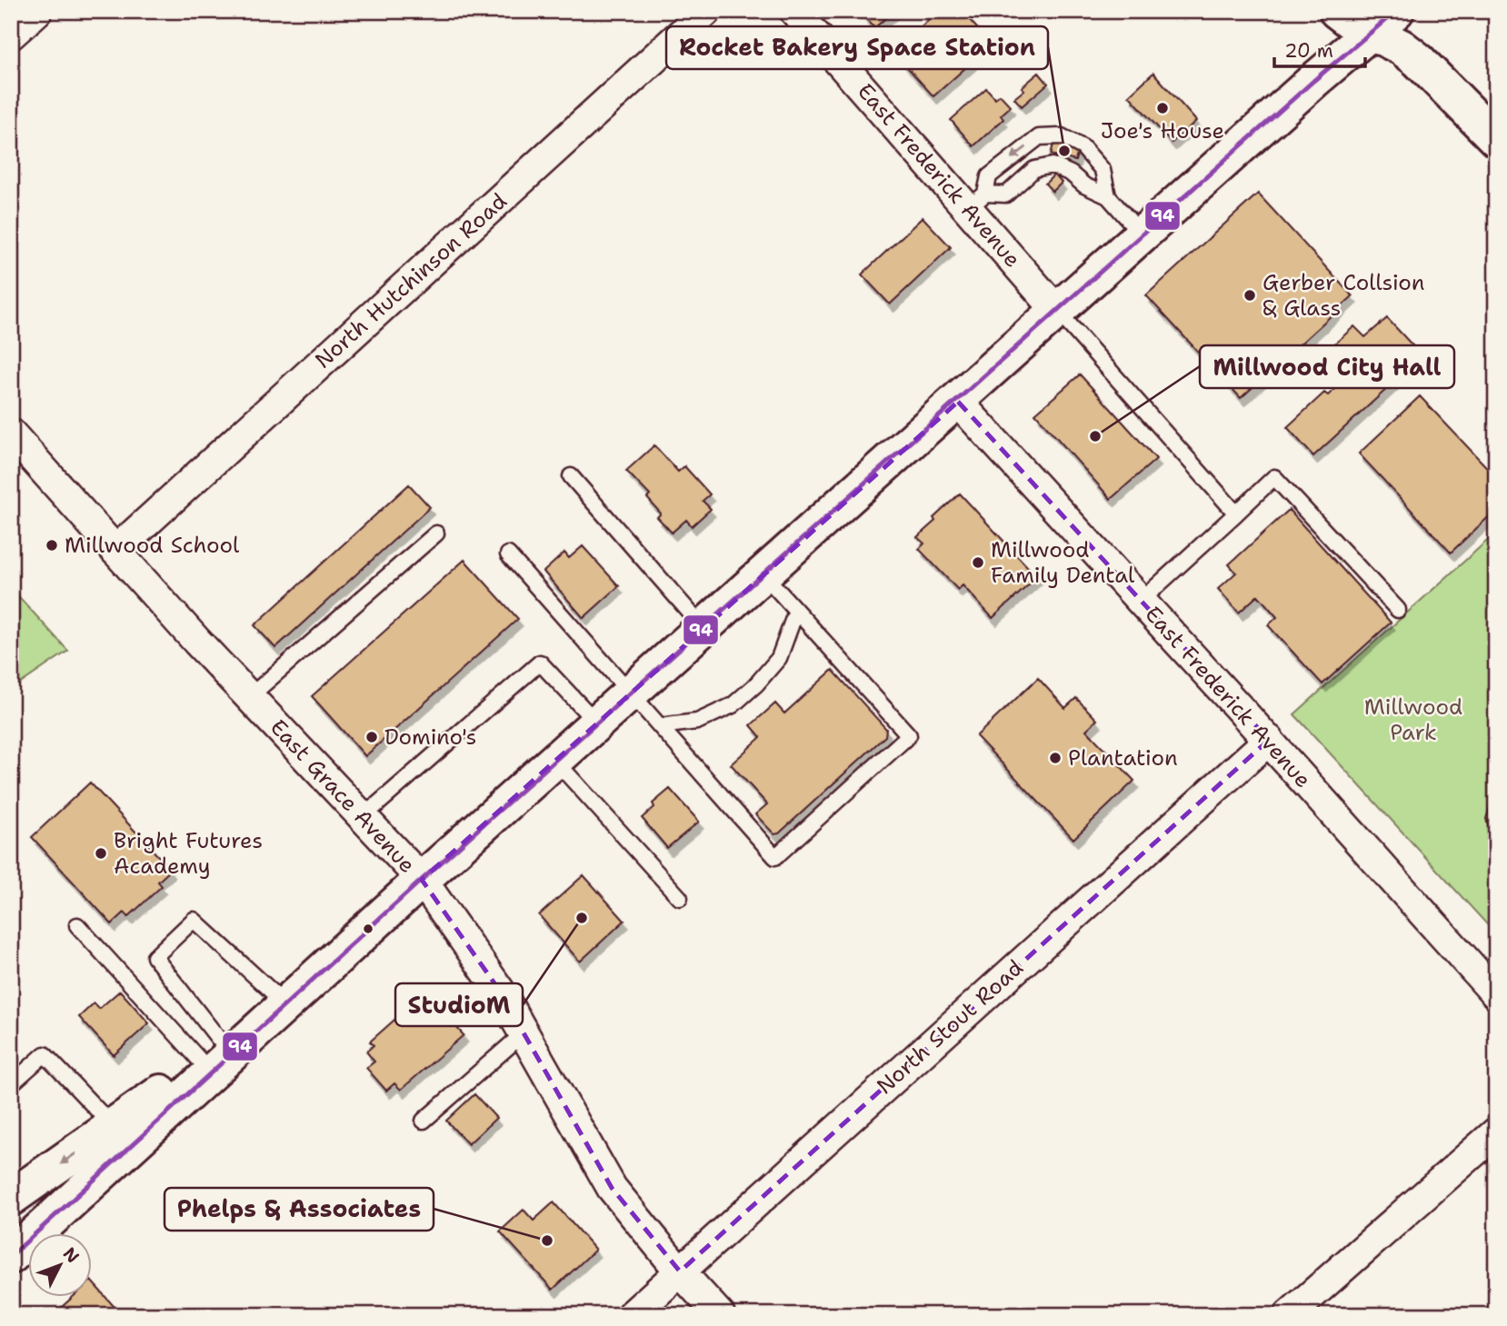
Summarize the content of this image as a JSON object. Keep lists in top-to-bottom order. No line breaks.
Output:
{"streets":{"street":["East Frederick Avenue","North Hutchinson Road","East Grace Avenue","North Stout Road"]},"crossings":[["East Frederick Avenue","North Stout Road"],["North Hutchinson Road","East Grace Avenue"],["East Grace Avenue","North Stout Road"]],"parks":["Millwood Park"],"places":["Joe's House","Rocket Bakery Space Station","Gerber Collsion & Glass","Millwood City Hall","Millwood School","Millwood Family Dental","Domino's","Plantation","Bright Futures Academy","StudioM","Phelps & Associates"],"lines":["transit line 94"],"scale_bar":"20 m","north":"top right"}
